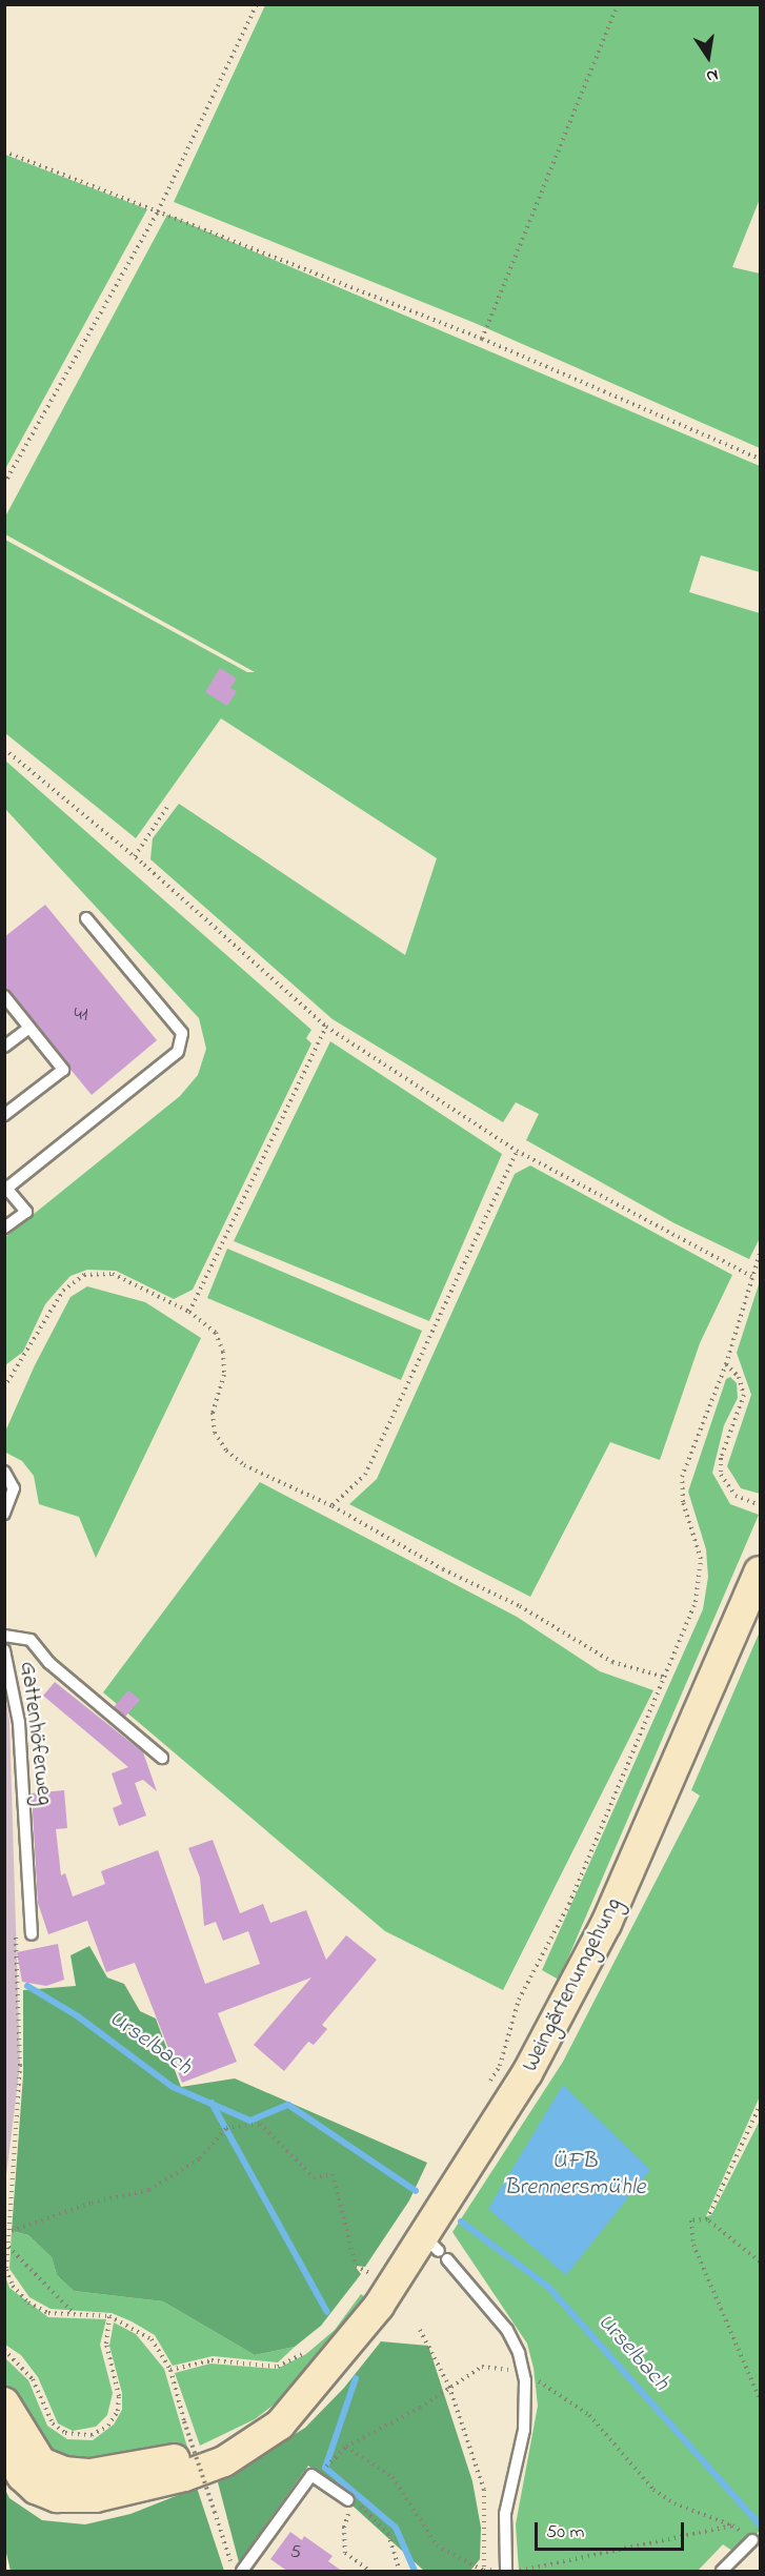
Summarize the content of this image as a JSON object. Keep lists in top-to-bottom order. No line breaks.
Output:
{"streets":{"main road":["Weingärtenumgehung"],"lane":["Gattenhöferweg"]},"water":["Urselbach","ÜFB Brennersmühle"],"house_numbers":["41","5"],"scale_bar":"50 m","north":"bottom"}
